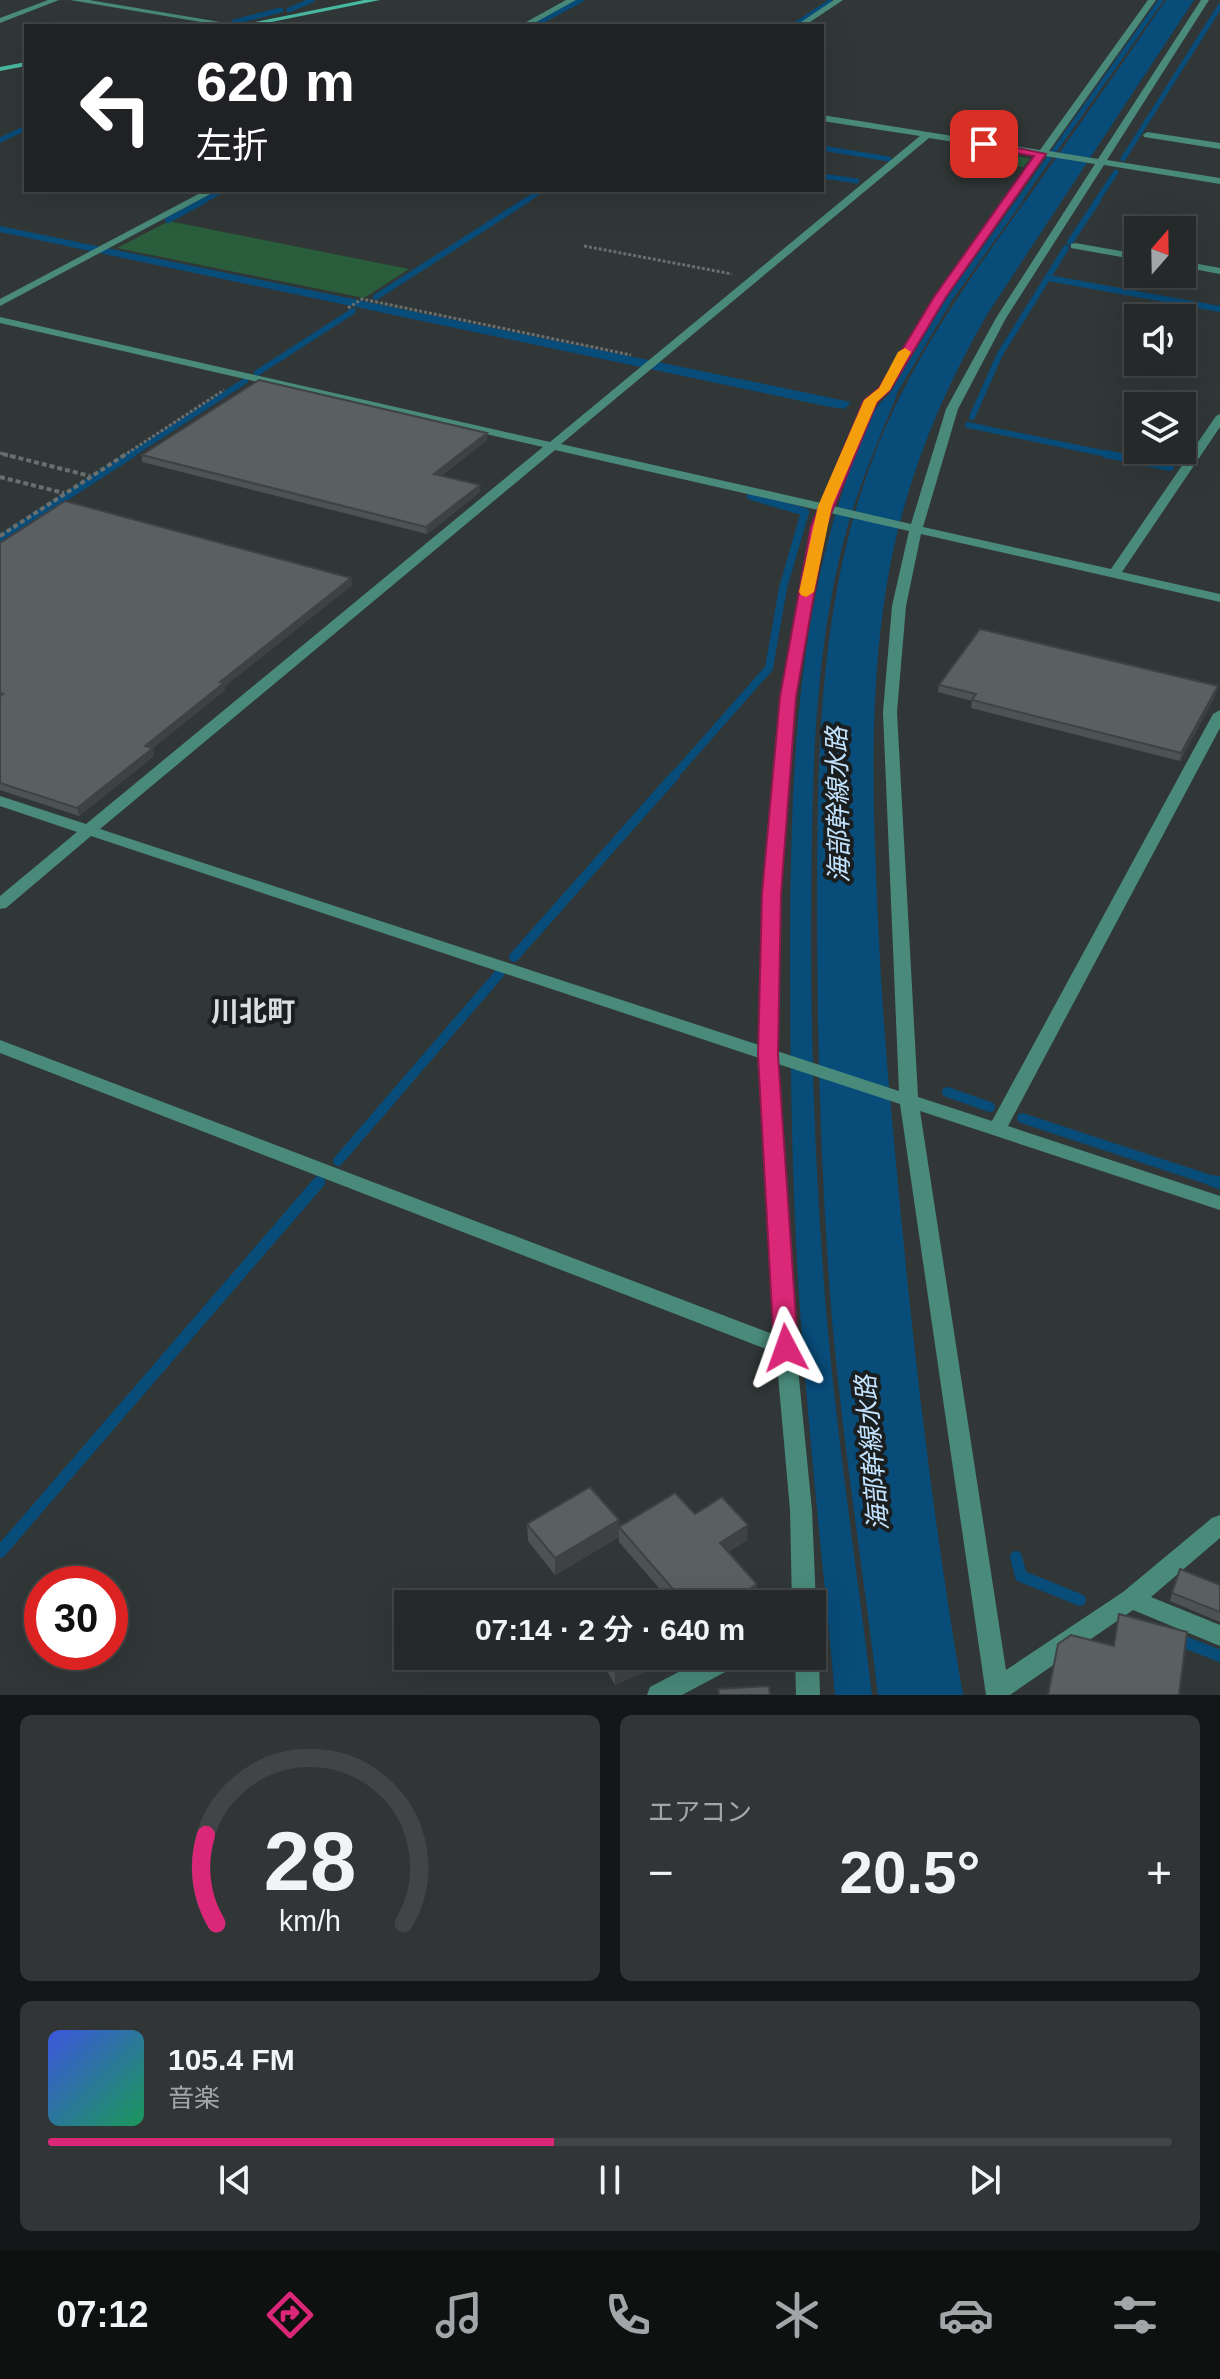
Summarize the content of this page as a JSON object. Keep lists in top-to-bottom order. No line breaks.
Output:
{"districts":["川北町"],"water":["海部幹線水路"],"north":"top","page":{"turn":["620 m","左折"],"limit":"30","trip":"07:14 · 2 分 · 640 m","tile":"エアコン","heat":["−","20.5°","+"],"song":["105.4 FM","音楽"],"tabs":"07:12","gauge":["28","km/h"]}}
